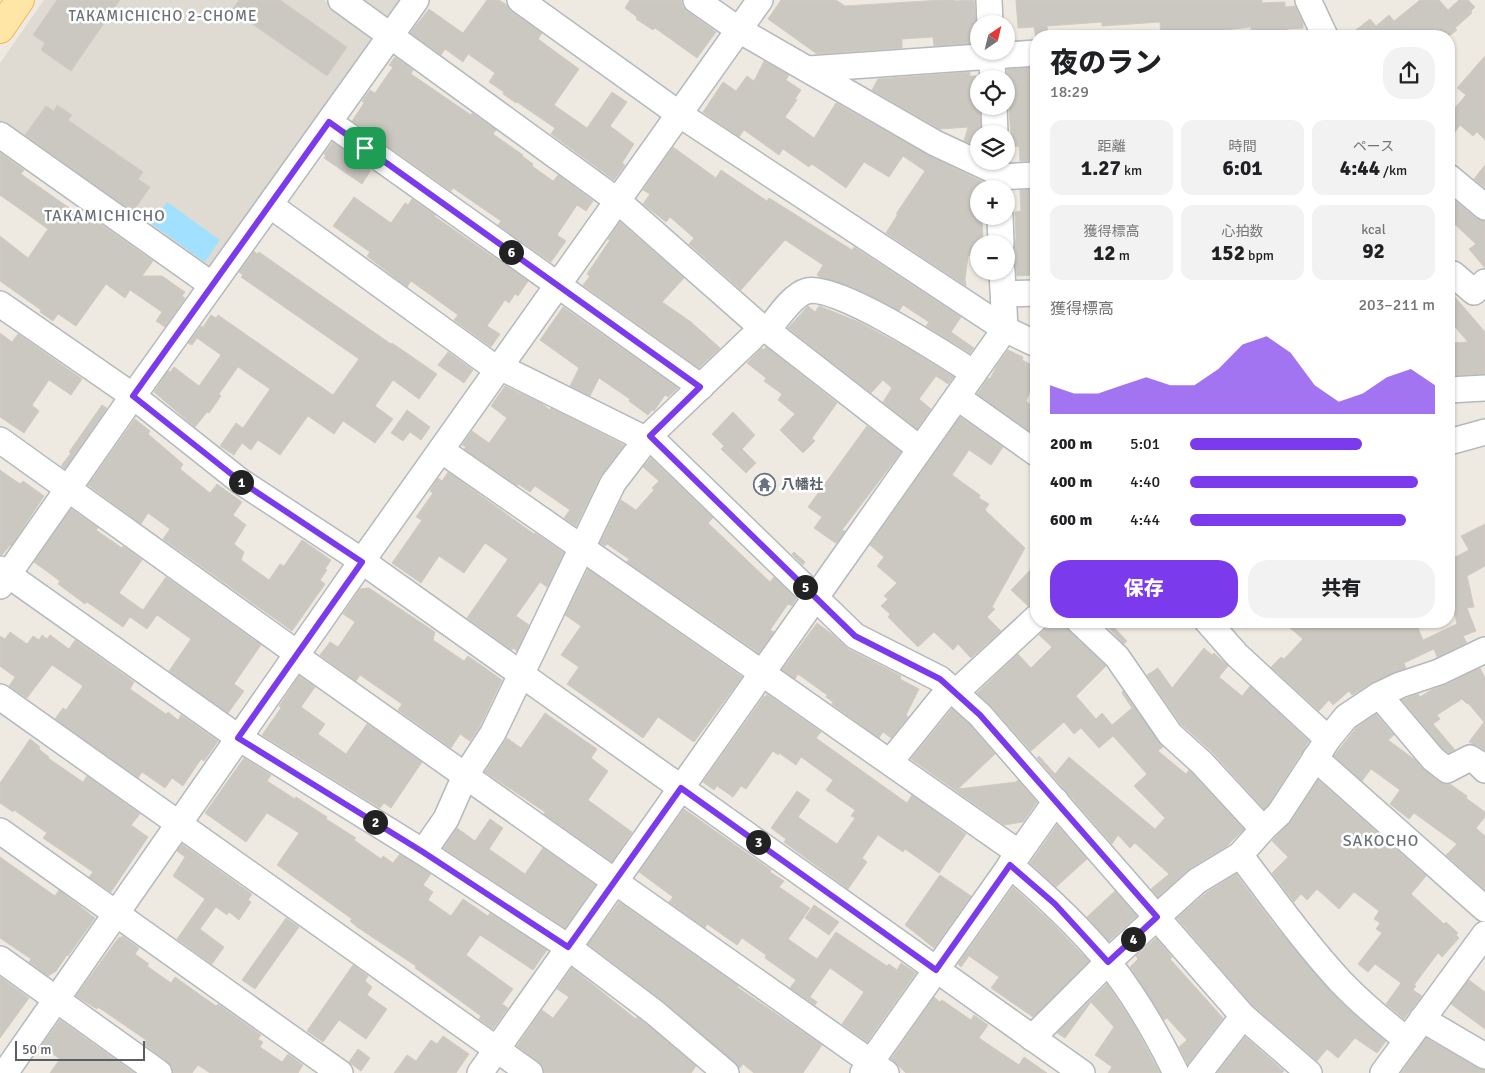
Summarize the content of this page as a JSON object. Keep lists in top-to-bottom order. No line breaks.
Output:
{"districts":["TAKAMICHICHO 2-CHOME","TAKAMICHICHO","SAKOCHO"],"places":{"temple":["八幡社"]},"scale_bar":"50 m","north":"top right","page":{"map_buttons":["+","−"],"heading":["夜のラン","18:29"],"stats":[["距離","1.27 km"],["時間","6:01"],["ペース","4:44 /km"],["獲得標高","12 m"],["心拍数","152 bpm"],["kcal","92"]],"pins":["6","1","5","2","3","4"],"chart":["獲得標高","203–211 m"],"list":[{"name":"200 m","note":"5:01"},{"name":"400 m","note":"4:40"},{"name":"600 m","note":"4:44"}],"buttons":["保存","共有"],"scale":"50 m"}}
